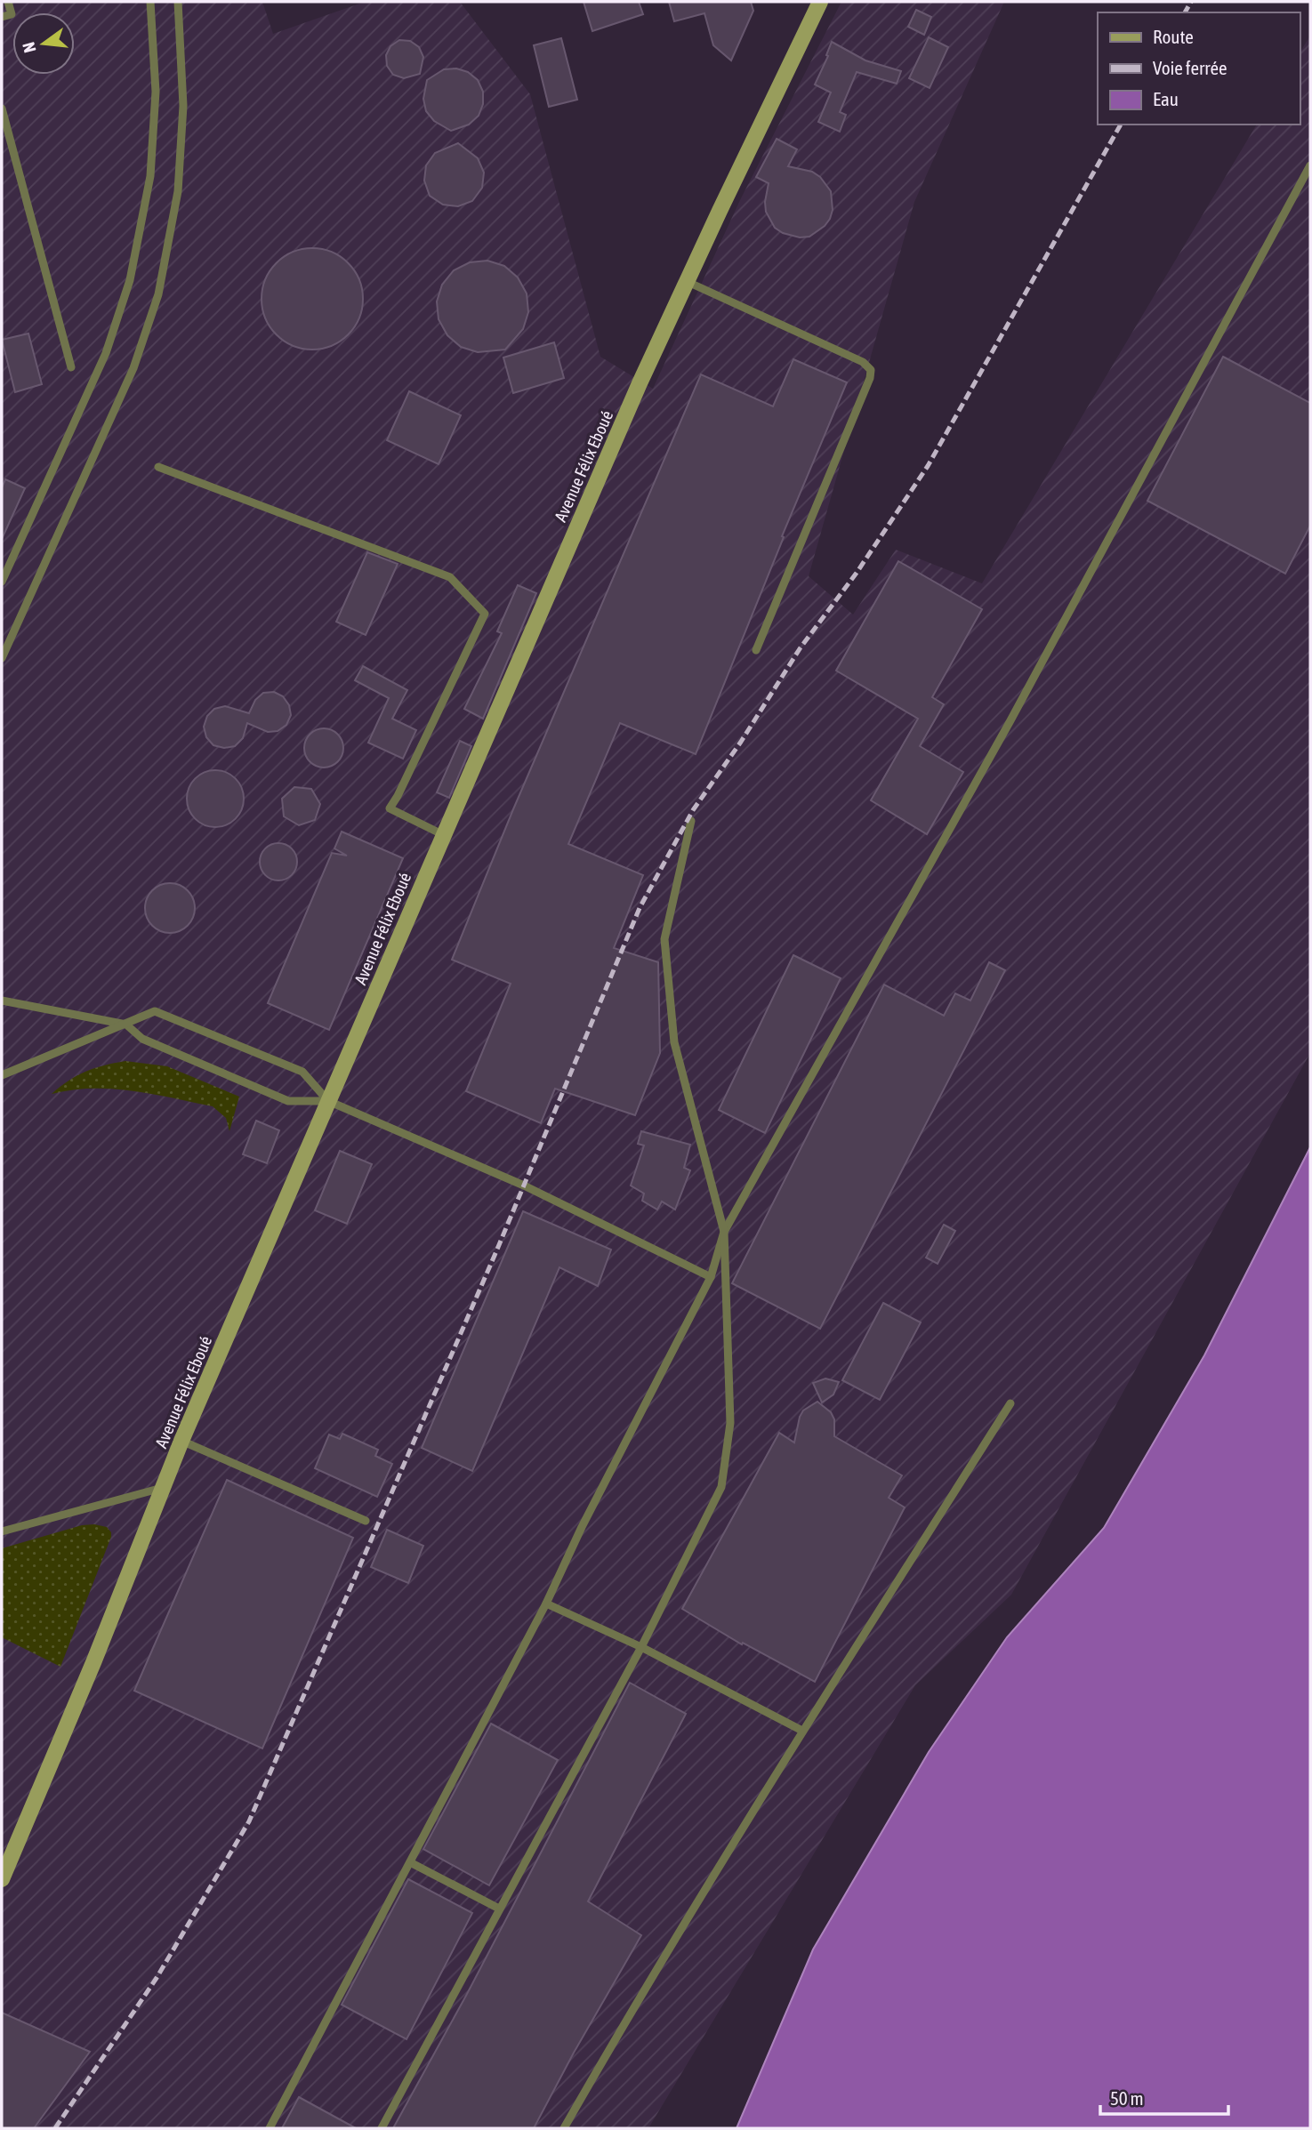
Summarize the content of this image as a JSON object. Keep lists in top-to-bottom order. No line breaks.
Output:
{"streets":{"street":["Avenue Félix Eboué"]},"legend":["Route","Voie ferrée","Eau"],"scale_bar":"50 m","north":"left"}
